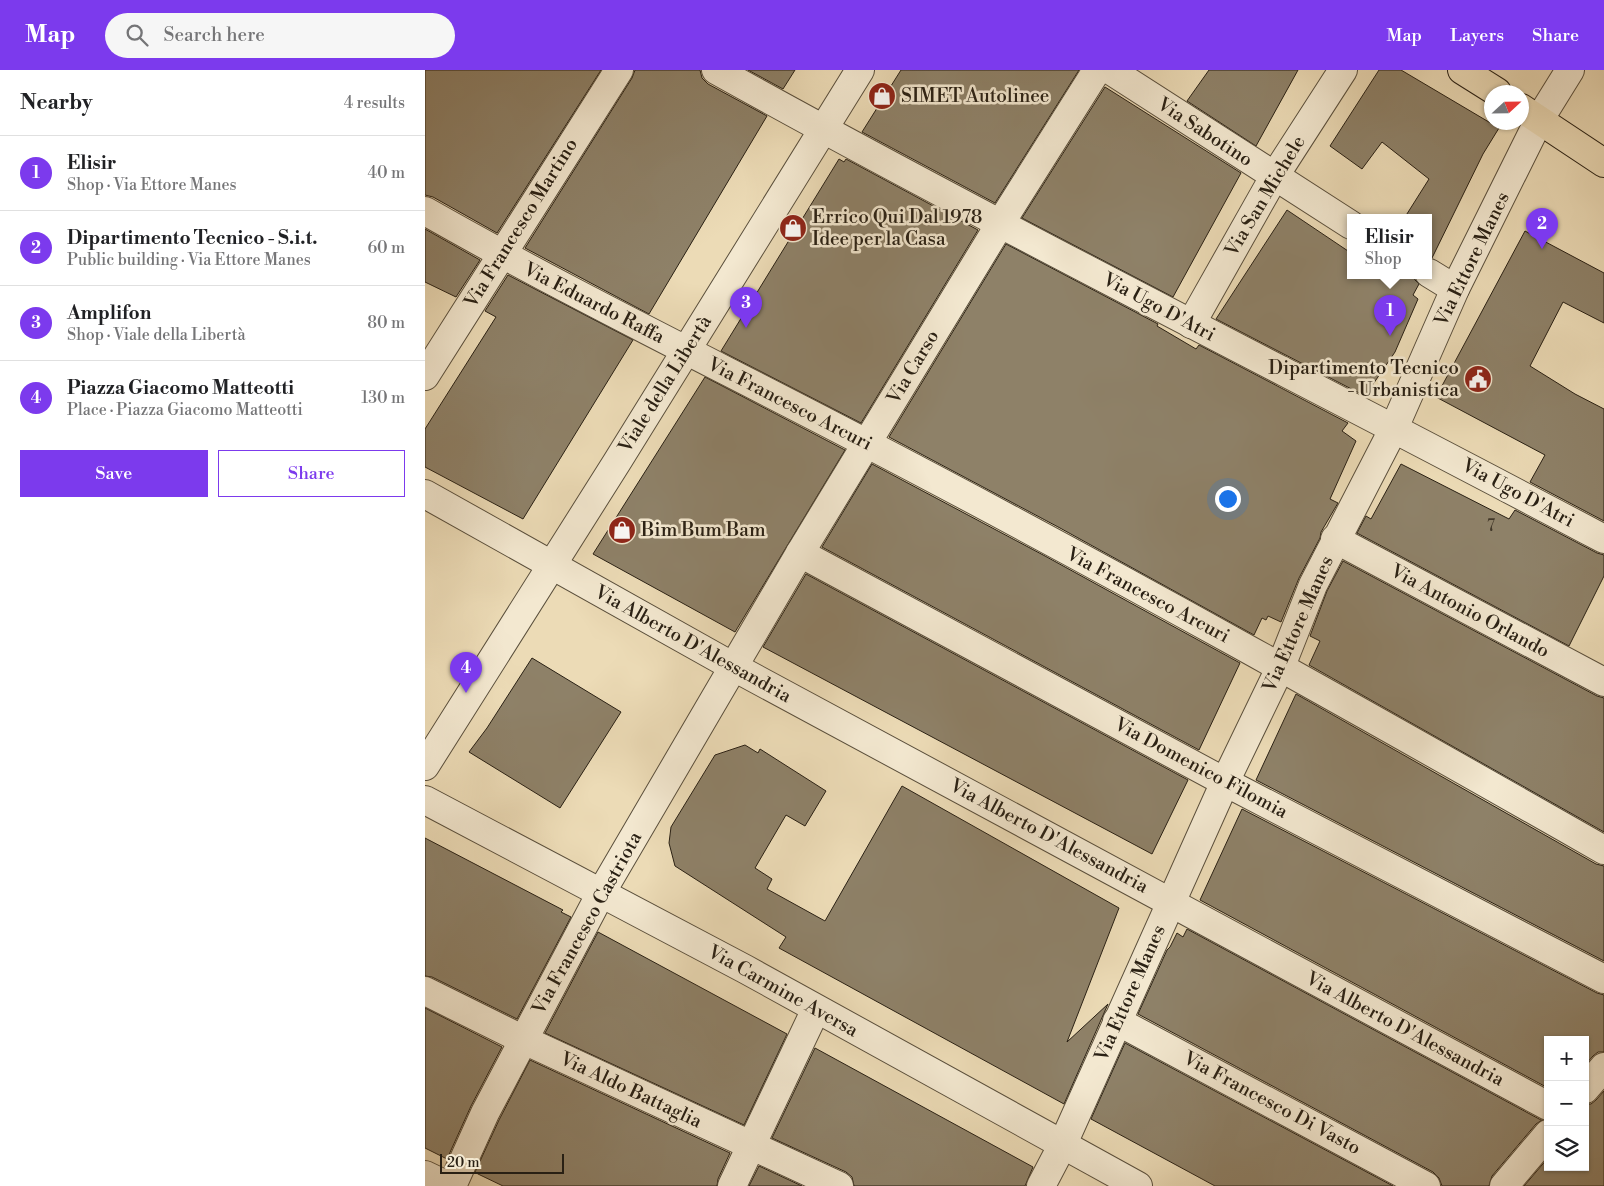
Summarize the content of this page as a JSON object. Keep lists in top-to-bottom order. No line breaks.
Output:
{"streets":{"street":["Via Sabotino","Via San Michele","Via Francesco Martino","Via Ettore Manes","Via Eduardo Raffa","Via Ugo D'Atri","Via Carso","Viale della Libertà","Via Francesco Arcuri","Via Antonio Orlando","Via Alberto D'Alessandria","Via Domenico Filomia","Via Francesco Castriota","Via Carmine Aversa","Via Aldo Battaglia","Via Francesco Di Vasto"]},"crossings":[["Via Sabotino","Via San Michele"],["Via San Michele","Via Ugo D'Atri"],["Via Francesco Martino","Via Eduardo Raffa"],["Via Ettore Manes","Via Ugo D'Atri"],["Via Ettore Manes","Via Francesco Arcuri"],["Via Ettore Manes","Via Antonio Orlando"],["Via Ettore Manes","Via Alberto D'Alessandria"],["Via Ettore Manes","Via Domenico Filomia"],["Via Ettore Manes","Via Carmine Aversa"],["Via Ettore Manes","Via Francesco Di Vasto"],["Via Eduardo Raffa","Viale della Libertà"],["Via Eduardo Raffa","Via Francesco Arcuri"],["Via Ugo D'Atri","Via Carso"],["Via Ugo D'Atri","Viale della Libertà"],["Via Carso","Via Francesco Arcuri"],["Via Carso","Via Alberto D'Alessandria"],["Via Carso","Via Domenico Filomia"],["Via Carso","Via Francesco Castriota"],["Viale della Libertà","Via Francesco Arcuri"],["Viale della Libertà","Via Alberto D'Alessandria"],["Via Alberto D'Alessandria","Via Francesco Castriota"],["Via Francesco Castriota","Via Carmine Aversa"],["Via Francesco Castriota","Via Aldo Battaglia"]],"places":{"shop":["SIMET Autolinee","Errico Qui Dal 1978 Idee per la Casa","Bim Bum Bam"],"public building":["Dipartimento Tecnico - Urbanistica"]},"house_numbers":["7"],"scale_bar":"20 m","north":"right","page":{"header":"Map","search":"Search here","nav":["Map","Layers","Share"],"heading":["Nearby","4 results"],"list":[{"mark":"1","name":"Elisir","note":"Shop · Via Ettore Manes","value":"40 m"},{"mark":"2","name":"Dipartimento Tecnico - S.i.t.","note":"Public building · Via Ettore Manes","value":"60 m"},{"mark":"3","name":"Amplifon","note":"Shop · Viale della Libertà","value":"80 m"},{"mark":"4","name":"Piazza Giacomo Matteotti","note":"Place · Piazza Giacomo Matteotti","value":"130 m"}],"pins":["2","3","1","4"],"popup":["Elisir","Shop"],"buttons":["Save","Share"],"map_buttons":["+","−"],"scale":"20 m"}}
